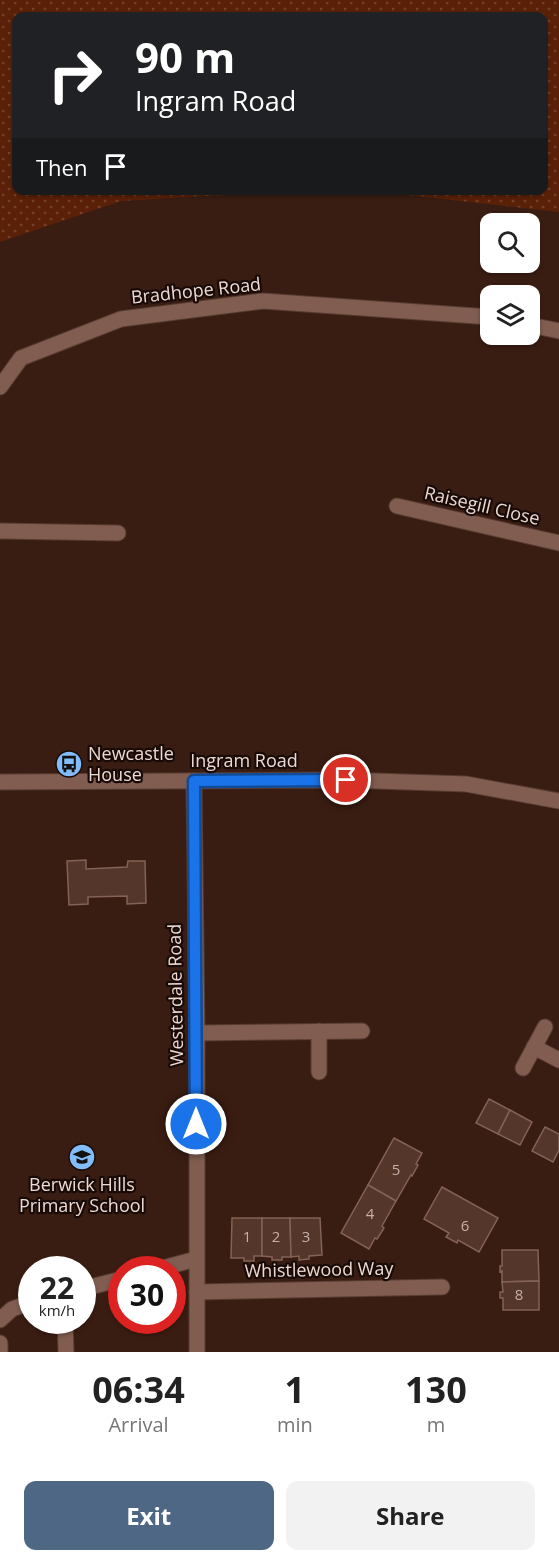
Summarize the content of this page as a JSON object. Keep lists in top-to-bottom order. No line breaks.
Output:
{"streets":{"street":["Bradhope Road","Raisegill Close","Ingram Road","Westerdale Road","Whistlewood Way"]},"crossings":[["Ingram Road","Westerdale Road"],["Westerdale Road","Whistlewood Way"]],"places":{"bus stop":["Newcastle House"],"school or university":["Berwick Hills Primary School"]},"house_numbers":["5","4","6","1","2","3","8"],"page":{"turn":["90 m","Ingram Road"],"then":"Then","speed":"22 km/h","limit":"30","eta":["06:34","Arrival","1","min","130","m"],"buttons":["Exit","Share"]}}
